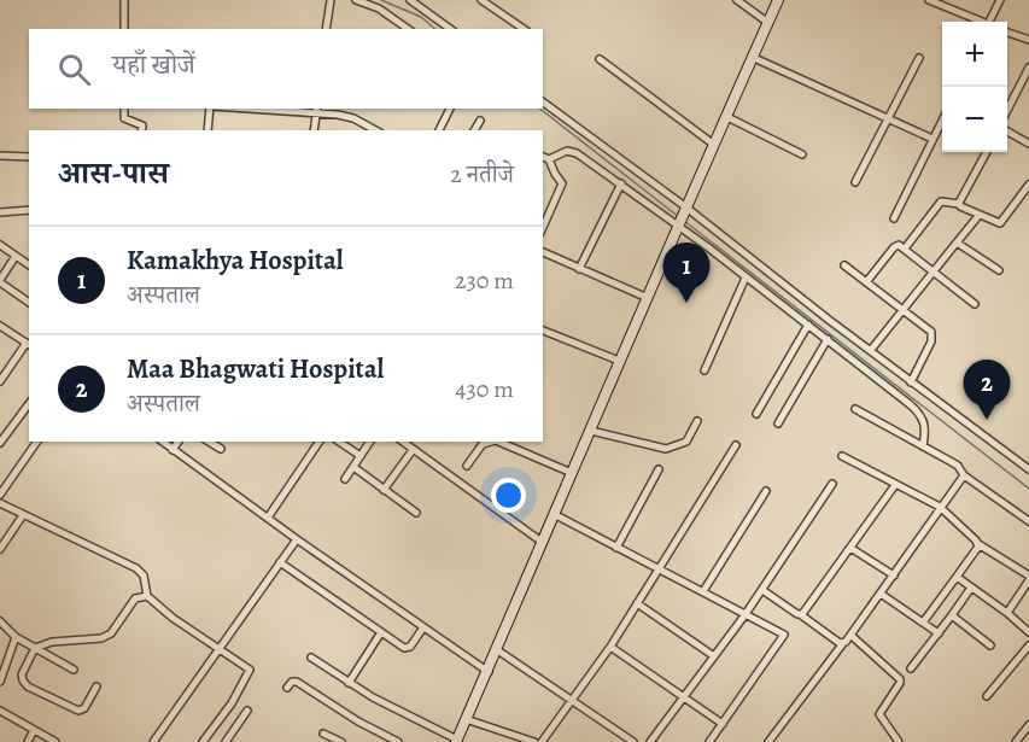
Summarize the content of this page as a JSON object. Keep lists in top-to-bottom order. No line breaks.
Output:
{"page":{"map_buttons":["+","−"],"search":"यहाँ खोजें","heading":["आस-पास","2 नतीजे"],"list":[{"mark":"1","name":"Kamakhya Hospital","note":"अस्पताल","value":"230 m"},{"mark":"2","name":"Maa Bhagwati Hospital","note":"अस्पताल","value":"430 m"}],"pins":["1","2"]}}
